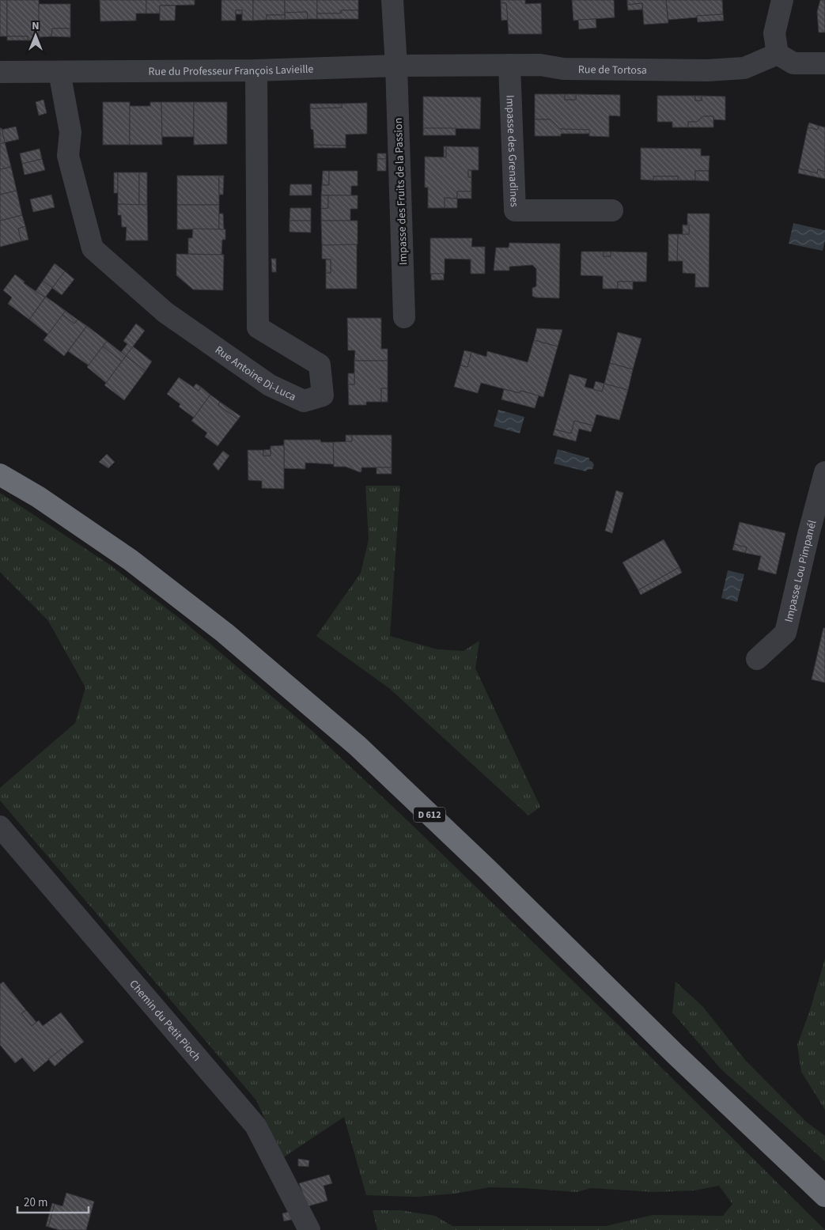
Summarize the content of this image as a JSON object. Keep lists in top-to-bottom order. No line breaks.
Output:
{"streets":{"highway":["D 612"],"street":["Rue de Tortosa","Rue du Professeur François Lavieille","Impasse des Grenadines","Impasse des Fruits de la Passion","Rue Antoine Di-Luca","Impasse Lou Pimpanél","Chemin du Petit Pioch"]},"crossings":[["Rue de Tortosa","Rue du Professeur François Lavieille"],["Rue de Tortosa","Impasse des Grenadines"],["Rue de Tortosa","Impasse des Fruits de la Passion"],["Rue du Professeur François Lavieille","Impasse des Fruits de la Passion"],["Rue du Professeur François Lavieille","Rue Antoine Di-Luca"]],"scale_bar":"20 m","north":"top"}
